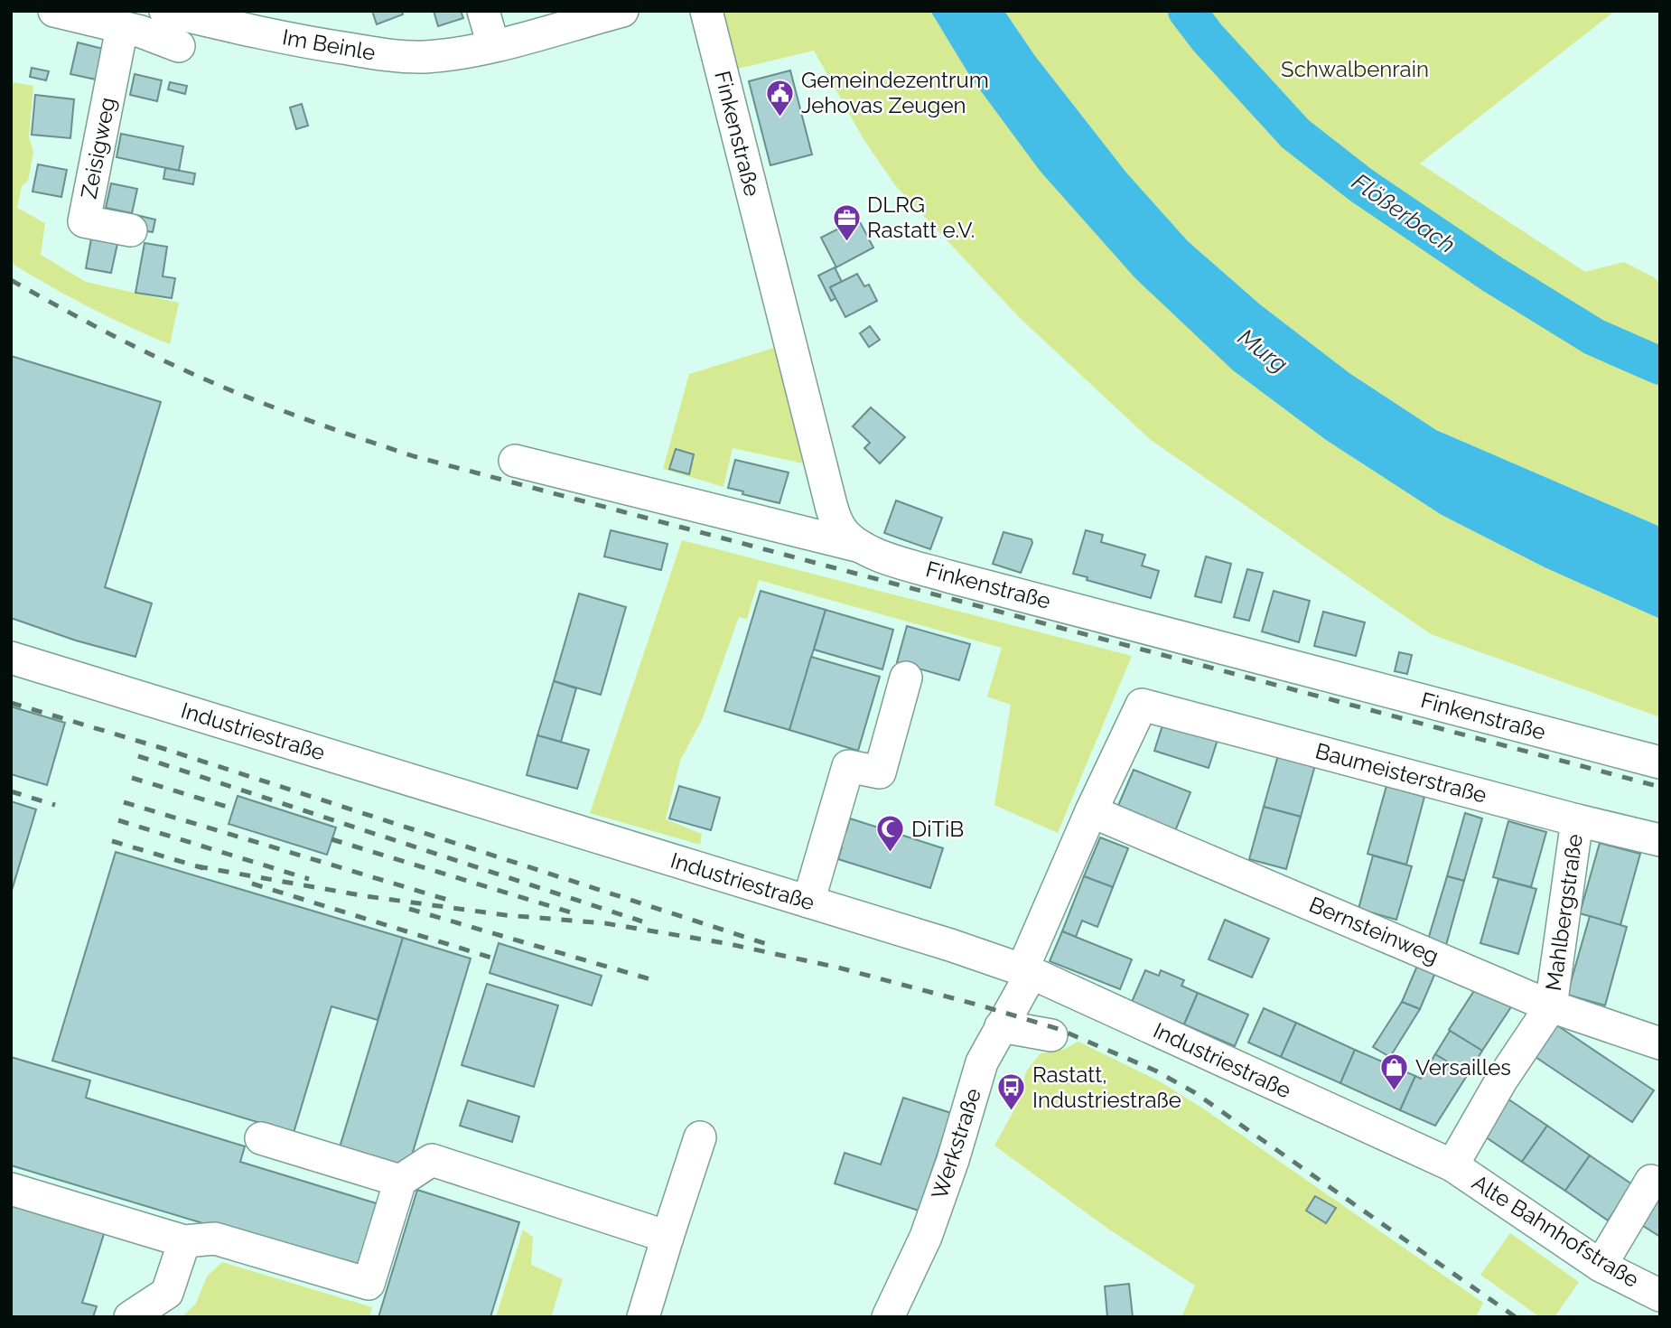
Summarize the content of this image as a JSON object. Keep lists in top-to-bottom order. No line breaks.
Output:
{"streets":{"street":["Im Beinle","Finkenstraße","Zeisigweg","Industriestraße","Baumeisterstraße","Mahlbergstraße","Bernsteinweg","Werkstraße","Alte Bahnhofstraße"]},"crossings":[["Industriestraße","Mahlbergstraße"],["Industriestraße","Werkstraße"],["Industriestraße","Alte Bahnhofstraße"],["Baumeisterstraße","Mahlbergstraße"],["Baumeisterstraße","Werkstraße"],["Mahlbergstraße","Bernsteinweg"],["Mahlbergstraße","Alte Bahnhofstraße"],["Bernsteinweg","Werkstraße"]],"water":["Flößerbach","Murg"],"parks":["Schwalbenrain"],"places":{"public building":["Gemeindezentrum Jehovas Zeugen"],"office":["DLRG Rastatt e.V."],"mosque":["DiTiB"],"shop":["Versailles"],"bus stop":["Rastatt, Industriestraße"]}}
